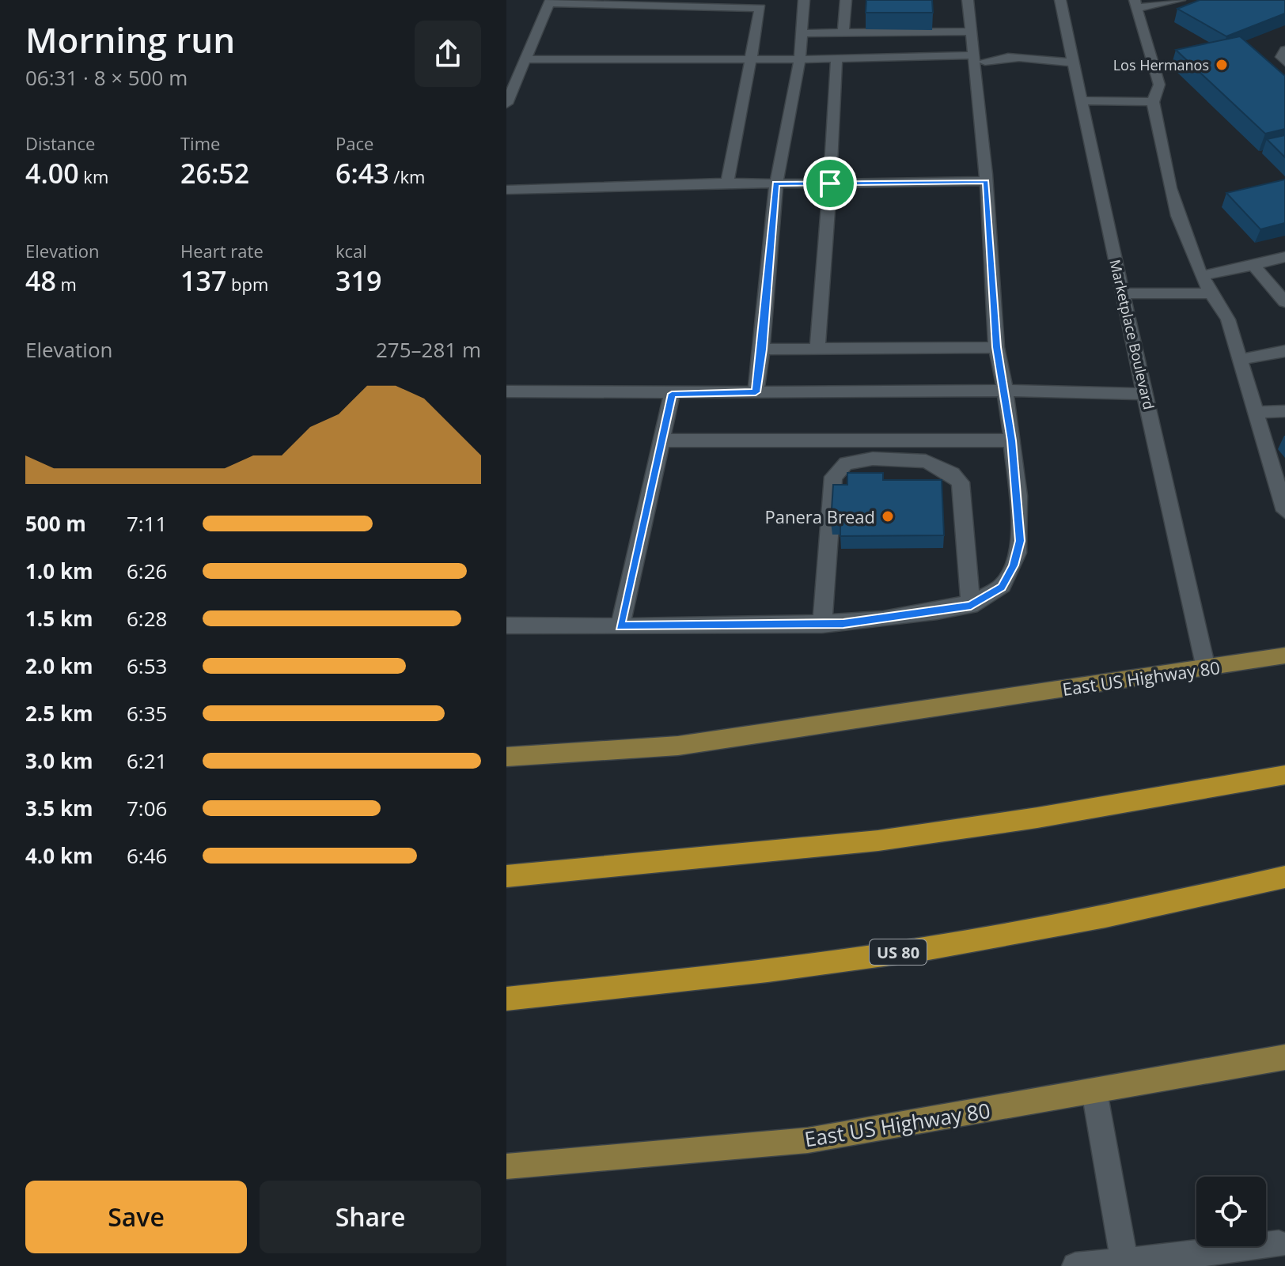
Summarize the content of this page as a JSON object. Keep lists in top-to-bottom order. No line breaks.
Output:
{"streets":{"highway":["US 80"],"main road":["East US Highway 80"],"street":["Marketplace Boulevard"]},"crossings":[["Marketplace Boulevard","East US Highway 80"]],"places":["Los Hermanos","Panera Bread"],"page":{"heading":["Morning run","06:31 · 8 × 500 m"],"stats":[["Distance","4.00 km"],["Time","26:52"],["Pace","6:43 /km"],["Elevation","48 m"],["Heart rate","137 bpm"],["kcal","319"]],"chart":["Elevation","275–281 m"],"list":[{"name":"500 m","note":"7:11"},{"name":"1.0 km","note":"6:26"},{"name":"1.5 km","note":"6:28"},{"name":"2.0 km","note":"6:53"},{"name":"2.5 km","note":"6:35"},{"name":"3.0 km","note":"6:21"},{"name":"3.5 km","note":"7:06"},{"name":"4.0 km","note":"6:46"}],"buttons":["Save","Share"]}}
